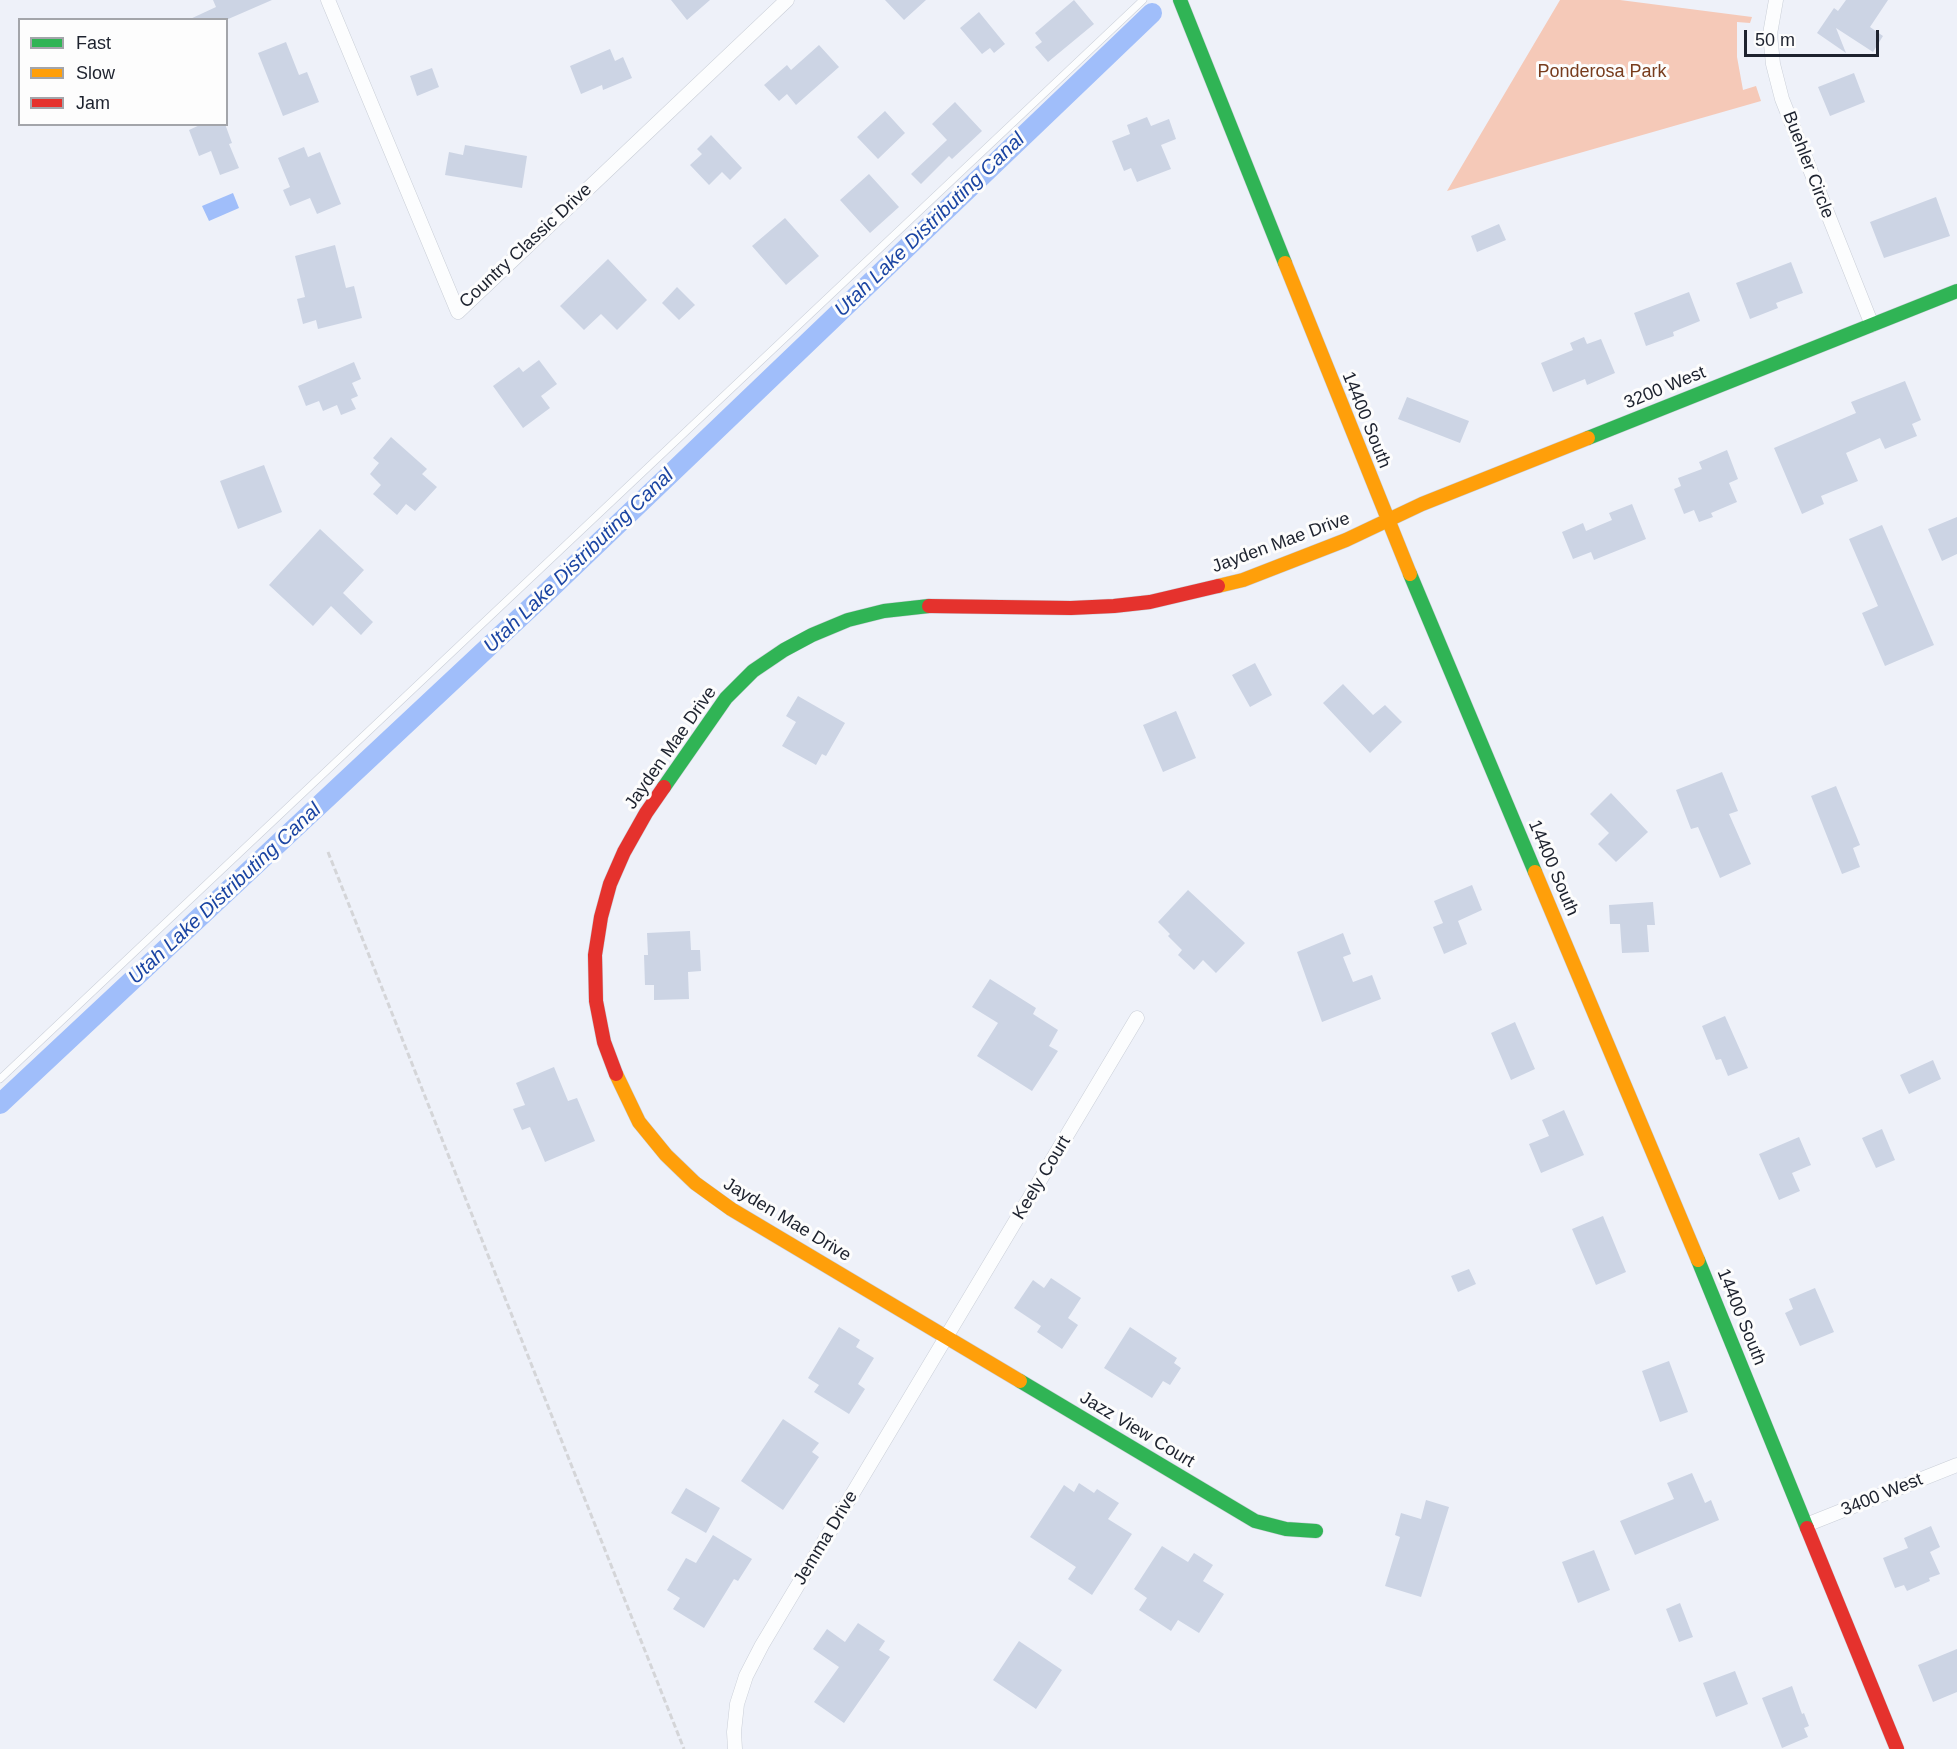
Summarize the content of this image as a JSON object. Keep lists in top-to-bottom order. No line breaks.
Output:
{"streets":{"street":["Buehler Circle","Country Classic Drive","3200 West","14400 South","Jayden Mae Drive","Keely Court","Jazz View Court","3400 West","Jemma Drive"]},"crossings":[["Buehler Circle","3200 West"],["3200 West","14400 South"],["3200 West","Jayden Mae Drive"],["14400 South","Jayden Mae Drive"],["14400 South","3400 West"],["Jayden Mae Drive","Keely Court"],["Jayden Mae Drive","Jazz View Court"],["Jayden Mae Drive","Jemma Drive"],["Keely Court","Jazz View Court"],["Keely Court","Jemma Drive"],["Jazz View Court","Jemma Drive"]],"water":["Utah Lake Distributing Canal"],"parks":["Ponderosa Park"],"legend":["Fast","Slow","Jam"],"scale_bar":"50 m"}
